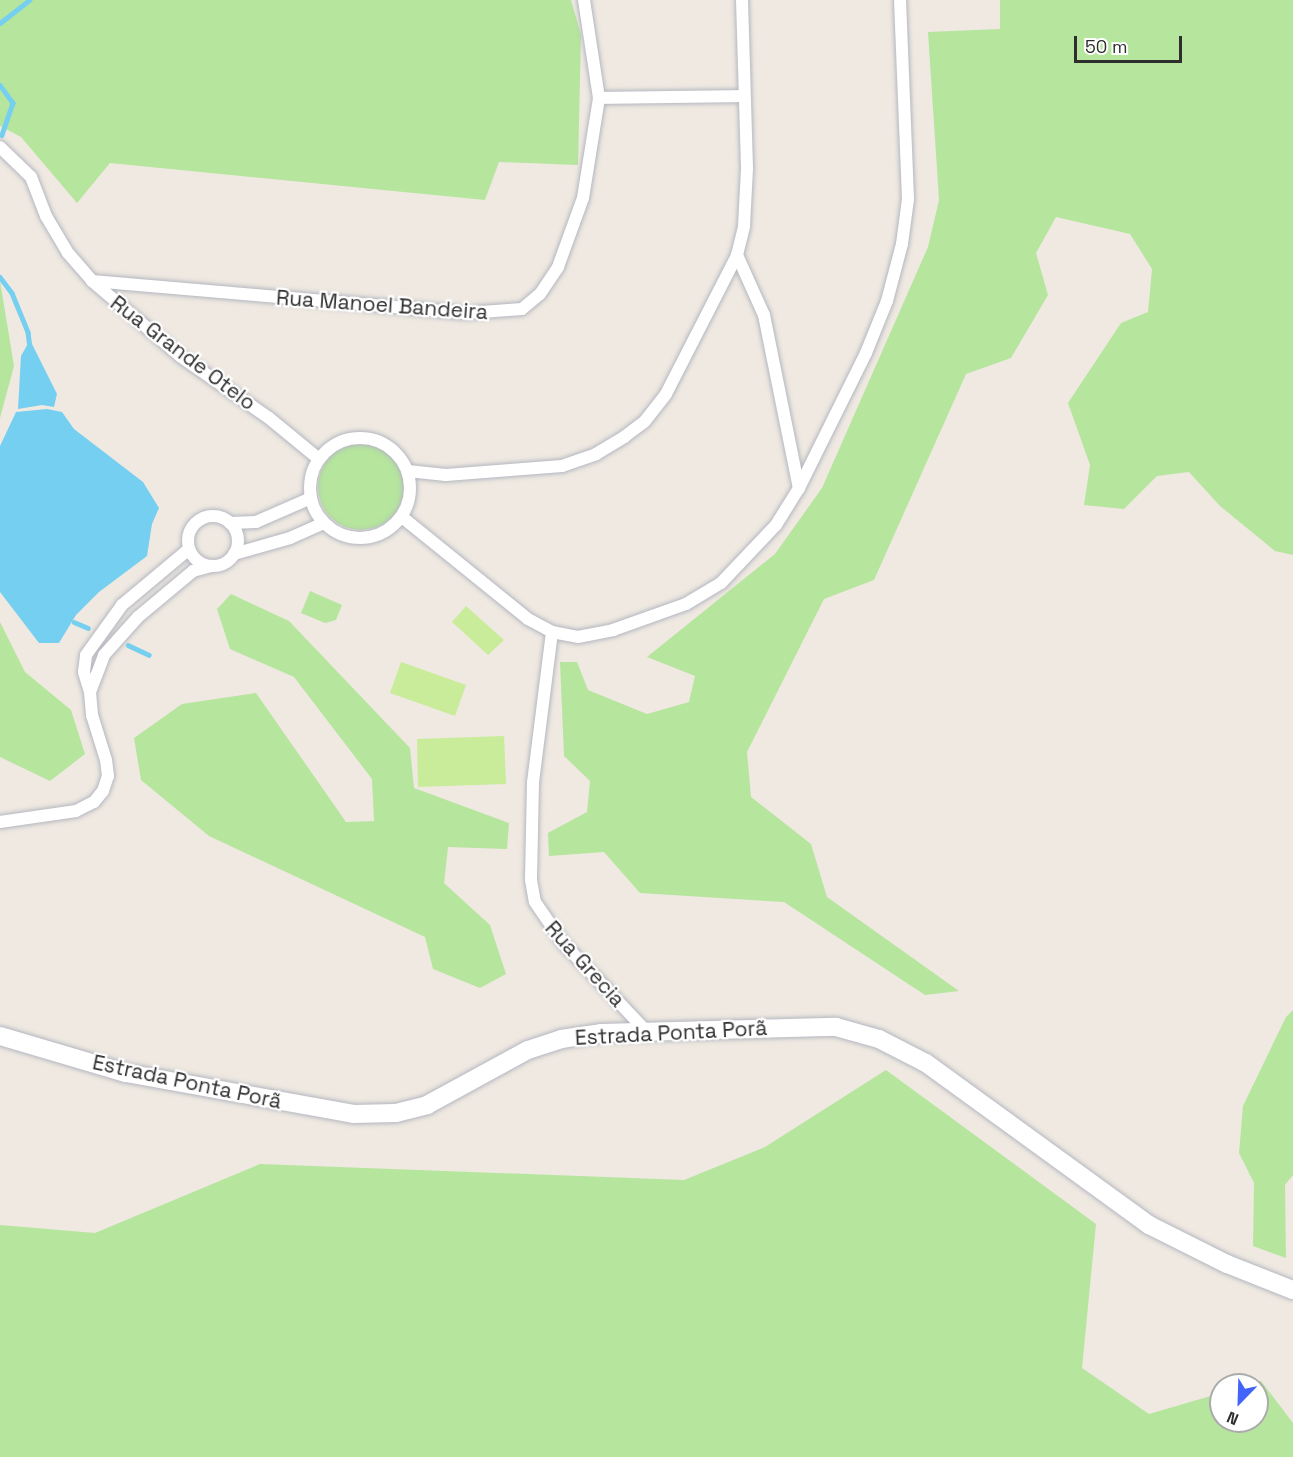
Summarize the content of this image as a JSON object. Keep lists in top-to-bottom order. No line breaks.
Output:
{"streets":{"main road":["Estrada Ponta Porã"],"street":["Rua Manoel Bandeira","Rua Grande Otelo","Rua Grecia"]},"crossings":[["Rua Manoel Bandeira","Rua Grande Otelo"],["Rua Grecia","Estrada Ponta Porã"]],"scale_bar":"50 m","north":"bottom left"}
